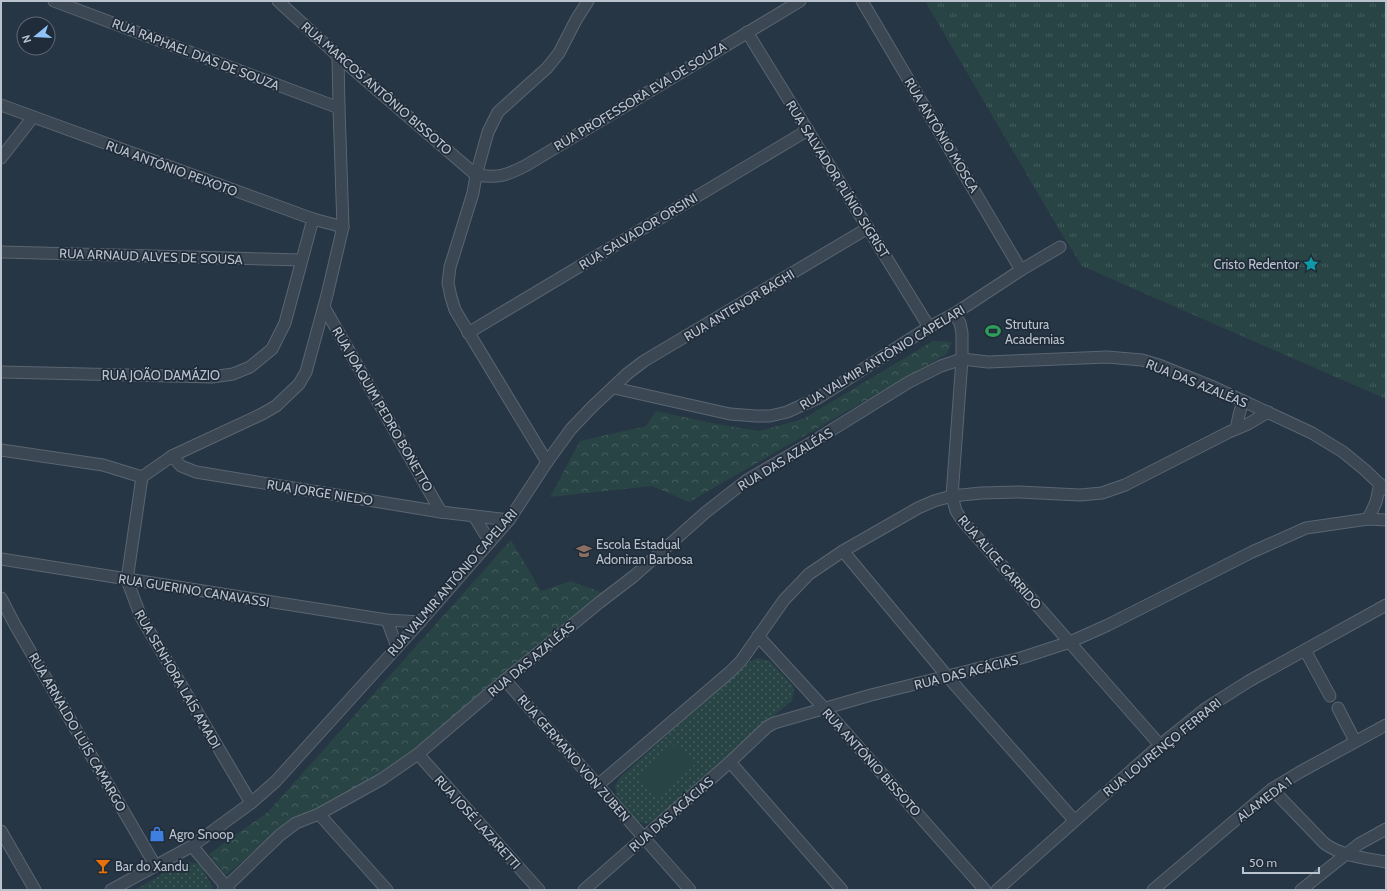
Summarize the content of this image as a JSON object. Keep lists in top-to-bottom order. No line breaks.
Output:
{"streets":{"street":["RUA RAPHAEL DIAS DE SOUZA","RUA MARCOS ANTÔNIO BISSOTO","RUA PROFESSORA EVA DE SOUZA","RUA ANTÔNIO MOSCA","RUA ANTÔNIO PEIXOTO","RUA SALVADOR PLÍNIO SIGRIST","RUA SALVADOR ORSINI","RUA ARNAUD ALVES DE SOUSA","RUA ANTENOR BAGHI","RUA VALMIR ANTÔNIO CAPELARI","RUA JOÃO DAMÁZIO","RUA DAS AZALÉAS","RUA JOAQUIM PEDRO BONETTO","RUA JORGE NIEDO","RUA ALICE GARRIDO","RUA GUERINO CANAVASSI","RUA DAS ACÁCIAS","RUA SENHORA LAÍS AMADI","RUA ARNALDO LUÍS CAMARGO","RUA LOURENÇO FERRARI","RUA GERMANO VON ZUBEN","RUA ANTÔNIO BISSOTO","ALAMEDA 1","RUA JOSÉ LAZARETTI"]},"crossings":[["RUA MARCOS ANTÔNIO BISSOTO","RUA PROFESSORA EVA DE SOUZA"],["RUA PROFESSORA EVA DE SOUZA","RUA SALVADOR PLÍNIO SIGRIST"],["RUA ANTÔNIO MOSCA","RUA VALMIR ANTÔNIO CAPELARI"],["RUA ANTÔNIO PEIXOTO","RUA JOÃO DAMÁZIO"],["RUA SALVADOR PLÍNIO SIGRIST","RUA SALVADOR ORSINI"],["RUA SALVADOR PLÍNIO SIGRIST","RUA ANTENOR BAGHI"],["RUA SALVADOR PLÍNIO SIGRIST","RUA VALMIR ANTÔNIO CAPELARI"],["RUA ARNAUD ALVES DE SOUSA","RUA JOÃO DAMÁZIO"],["RUA ANTENOR BAGHI","RUA VALMIR ANTÔNIO CAPELARI"],["RUA VALMIR ANTÔNIO CAPELARI","RUA JORGE NIEDO"],["RUA VALMIR ANTÔNIO CAPELARI","RUA ALICE GARRIDO"],["RUA VALMIR ANTÔNIO CAPELARI","RUA GUERINO CANAVASSI"],["RUA VALMIR ANTÔNIO CAPELARI","RUA SENHORA LAÍS AMADI"],["RUA VALMIR ANTÔNIO CAPELARI","RUA ARNALDO LUÍS CAMARGO"],["RUA DAS AZALÉAS","RUA ALICE GARRIDO"],["RUA DAS AZALÉAS","RUA GERMANO VON ZUBEN"],["RUA DAS AZALÉAS","RUA JOSÉ LAZARETTI"],["RUA JOAQUIM PEDRO BONETTO","RUA JORGE NIEDO"],["RUA ALICE GARRIDO","RUA DAS ACÁCIAS"],["RUA ALICE GARRIDO","RUA LOURENÇO FERRARI"],["RUA GUERINO CANAVASSI","RUA SENHORA LAÍS AMADI"],["RUA DAS ACÁCIAS","RUA GERMANO VON ZUBEN"],["RUA DAS ACÁCIAS","RUA ANTÔNIO BISSOTO"]],"places":{"place":["Cristo Redentor"],"sports":["Strutura Academias"],"school or university":["Escola Estadual Adoniran Barbosa"],"shop":["Agro Snoop"],"bar":["Bar do Xandu"]},"scale_bar":"50 m","north":"left"}
